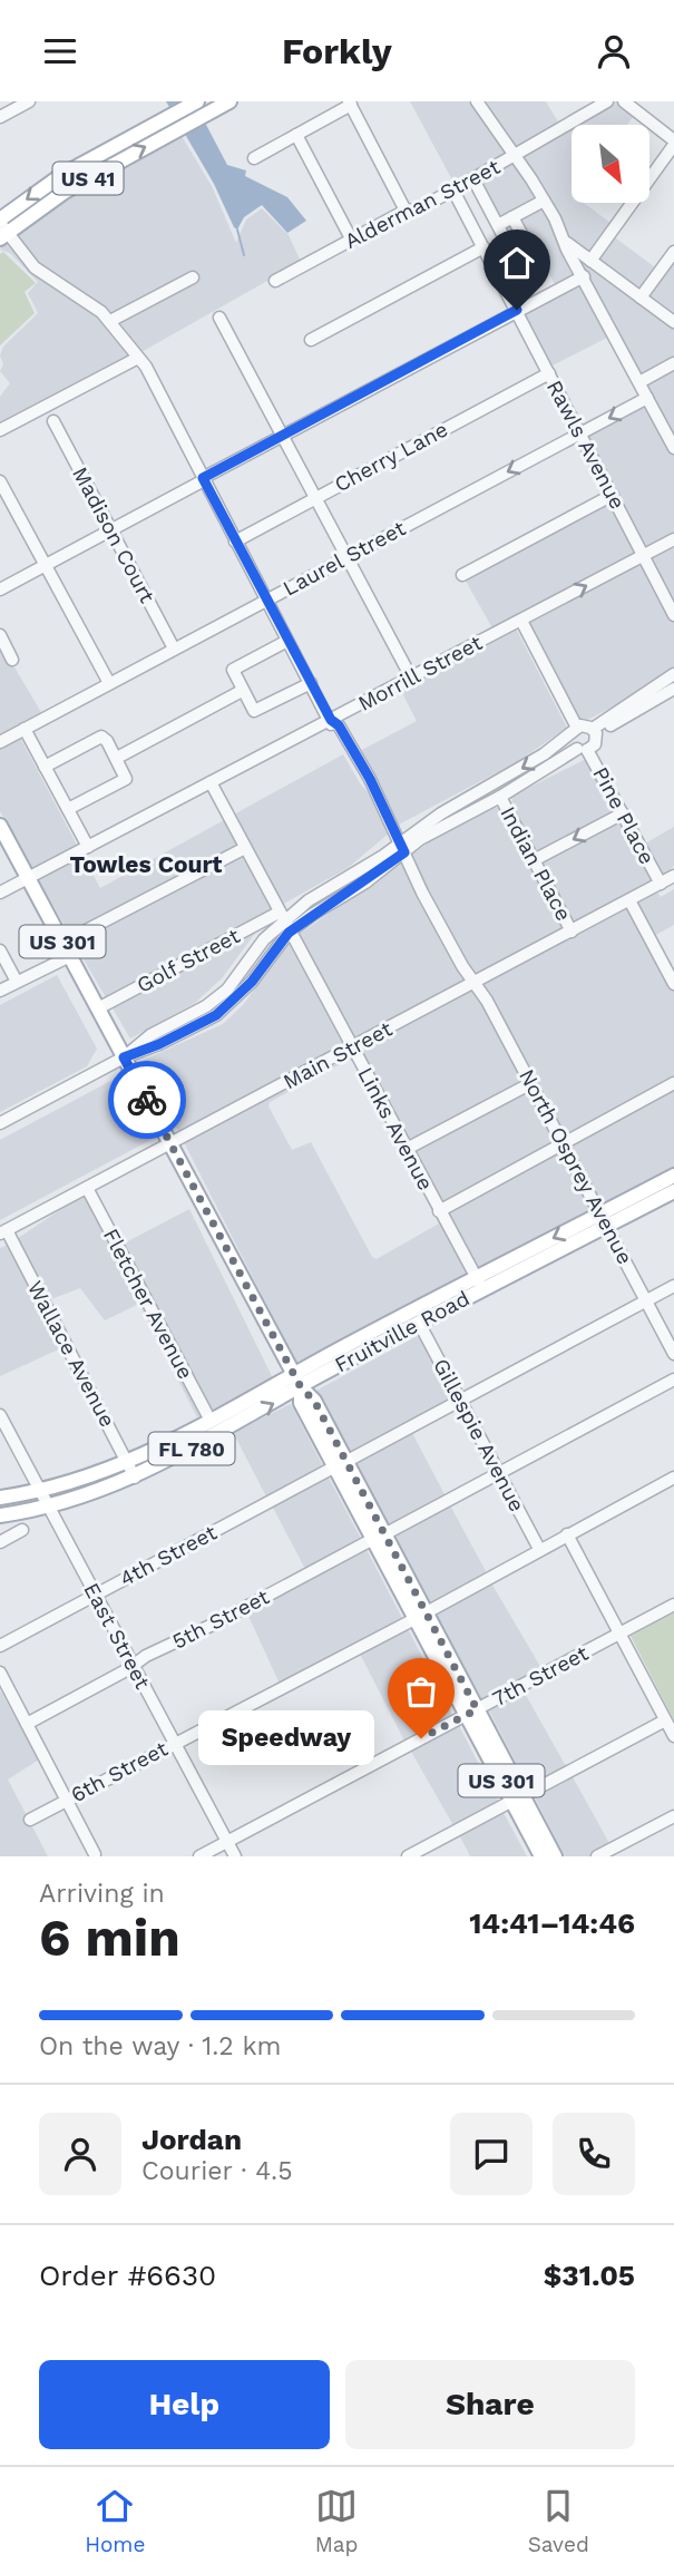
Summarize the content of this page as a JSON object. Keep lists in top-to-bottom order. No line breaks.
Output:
{"streets":{"main road":["US 41","US 301","Fruitville Road","FL 780"],"street":["Alderman Street","Rawls Avenue","Cherry Lane","Madison Court","Laurel Street","Morrill Street","Pine Place","Indian Place","Golf Street","Main Street","Links Avenue","North Osprey Avenue","Fletcher Avenue","Wallace Avenue","Gillespie Avenue","4th Street","5th Street","East Street","7th Street","6th Street"]},"crossings":[["US 41","North Osprey Avenue"],["Alderman Street","Rawls Avenue"],["Rawls Avenue","Cherry Lane"],["Rawls Avenue","Laurel Street"],["Rawls Avenue","Morrill Street"],["Cherry Lane","North Osprey Avenue"],["Madison Court","Laurel Street"],["Laurel Street","North Osprey Avenue"],["Morrill Street","US 301"],["Morrill Street","Links Avenue"],["Morrill Street","North Osprey Avenue"],["Pine Place","Main Street"],["Indian Place","Main Street"],["US 301","Golf Street"],["US 301","Main Street"],["US 301","Fruitville Road"],["US 301","4th Street"],["US 301","5th Street"],["US 301","7th Street"],["US 301","6th Street"],["Golf Street","Links Avenue"],["Main Street","Links Avenue"],["Main Street","North Osprey Avenue"],["Main Street","Fletcher Avenue"],["Main Street","Wallace Avenue"],["Links Avenue","Fruitville Road"],["North Osprey Avenue","Fruitville Road"],["North Osprey Avenue","4th Street"],["Fletcher Avenue","Fruitville Road"],["Fruitville Road","Wallace Avenue"],["Fruitville Road","Gillespie Avenue"],["Fruitville Road","East Street"],["Gillespie Avenue","4th Street"],["Gillespie Avenue","5th Street"],["Gillespie Avenue","6th Street"],["4th Street","East Street"],["5th Street","East Street"],["East Street","7th Street"],["East Street","6th Street"]],"districts":["Towles Court"],"places":["Speedway"],"north":"bottom right","page":{"header":"Forkly","bubble":"Speedway","heading":["6 min","Arriving in","14:41–14:46"],"panel":["Jordan","Courier · 4.5","Order #6630","$31.05"],"bar":"On the way · 1.2 km","buttons":["Help","Share"],"tabs":["Home","Map","Saved"]}}
